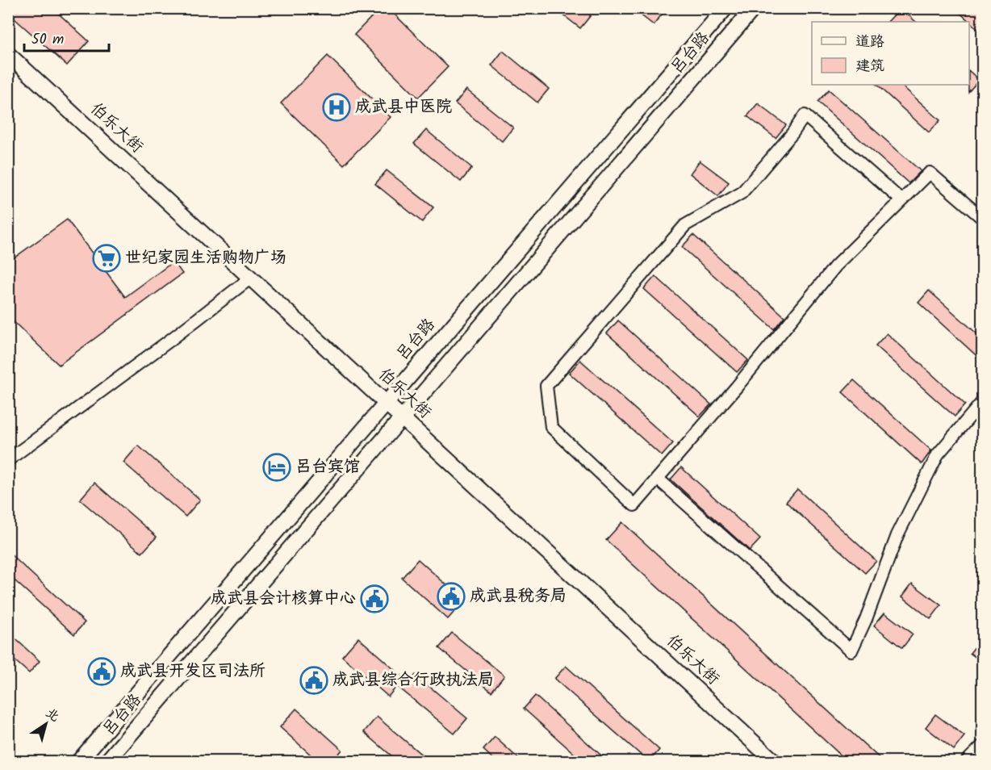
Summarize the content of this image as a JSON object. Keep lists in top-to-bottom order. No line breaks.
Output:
{"streets":{"main road":["吕台路","伯乐大街"]},"crossings":[["吕台路","伯乐大街"]],"places":{"hospital":["成武县中医院"],"supermarket":["世纪家园生活购物广场"],"hotel":["吕台宾馆"],"public building":["成武县税务局","成武县会计核算中心","成武县开发区司法所","成武县综合行政执法局"]},"legend":["道路","建筑"],"scale_bar":"50 m","north":"top right"}
